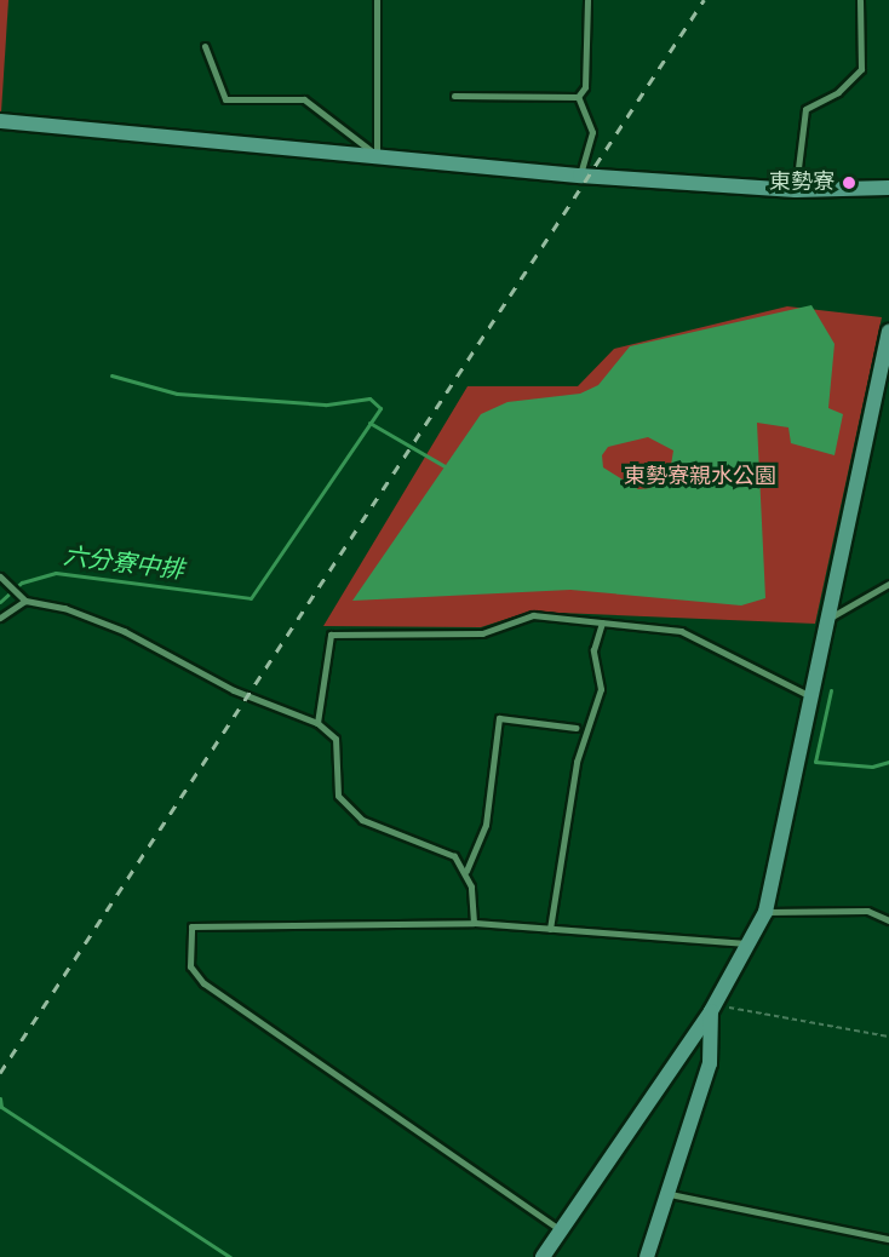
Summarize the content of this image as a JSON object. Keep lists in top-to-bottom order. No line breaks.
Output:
{"water":["六分寮中排"],"parks":["東勢寮親水公園"],"places":["東勢寮"]}
